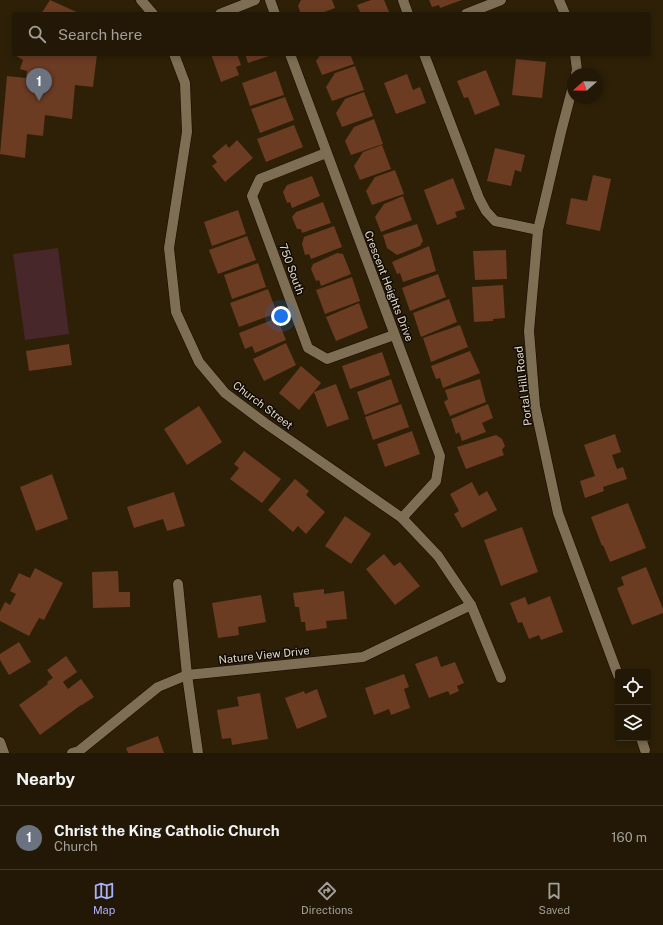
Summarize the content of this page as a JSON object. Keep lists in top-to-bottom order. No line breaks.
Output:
{"streets":{"street":["750 South","Crescent Heights Drive","Portal Hill Road","Church Street","Nature View Drive"]},"crossings":[["750 South","Crescent Heights Drive"],["Crescent Heights Drive","Church Street"],["Church Street","Nature View Drive"]],"north":"left","page":{"search":"Search here","pins":"1","heading":"Nearby","list":[{"mark":"1","name":"Christ the King Catholic Church","note":"Church","value":"160 m"}],"nav":["Map","Directions","Saved"]}}
